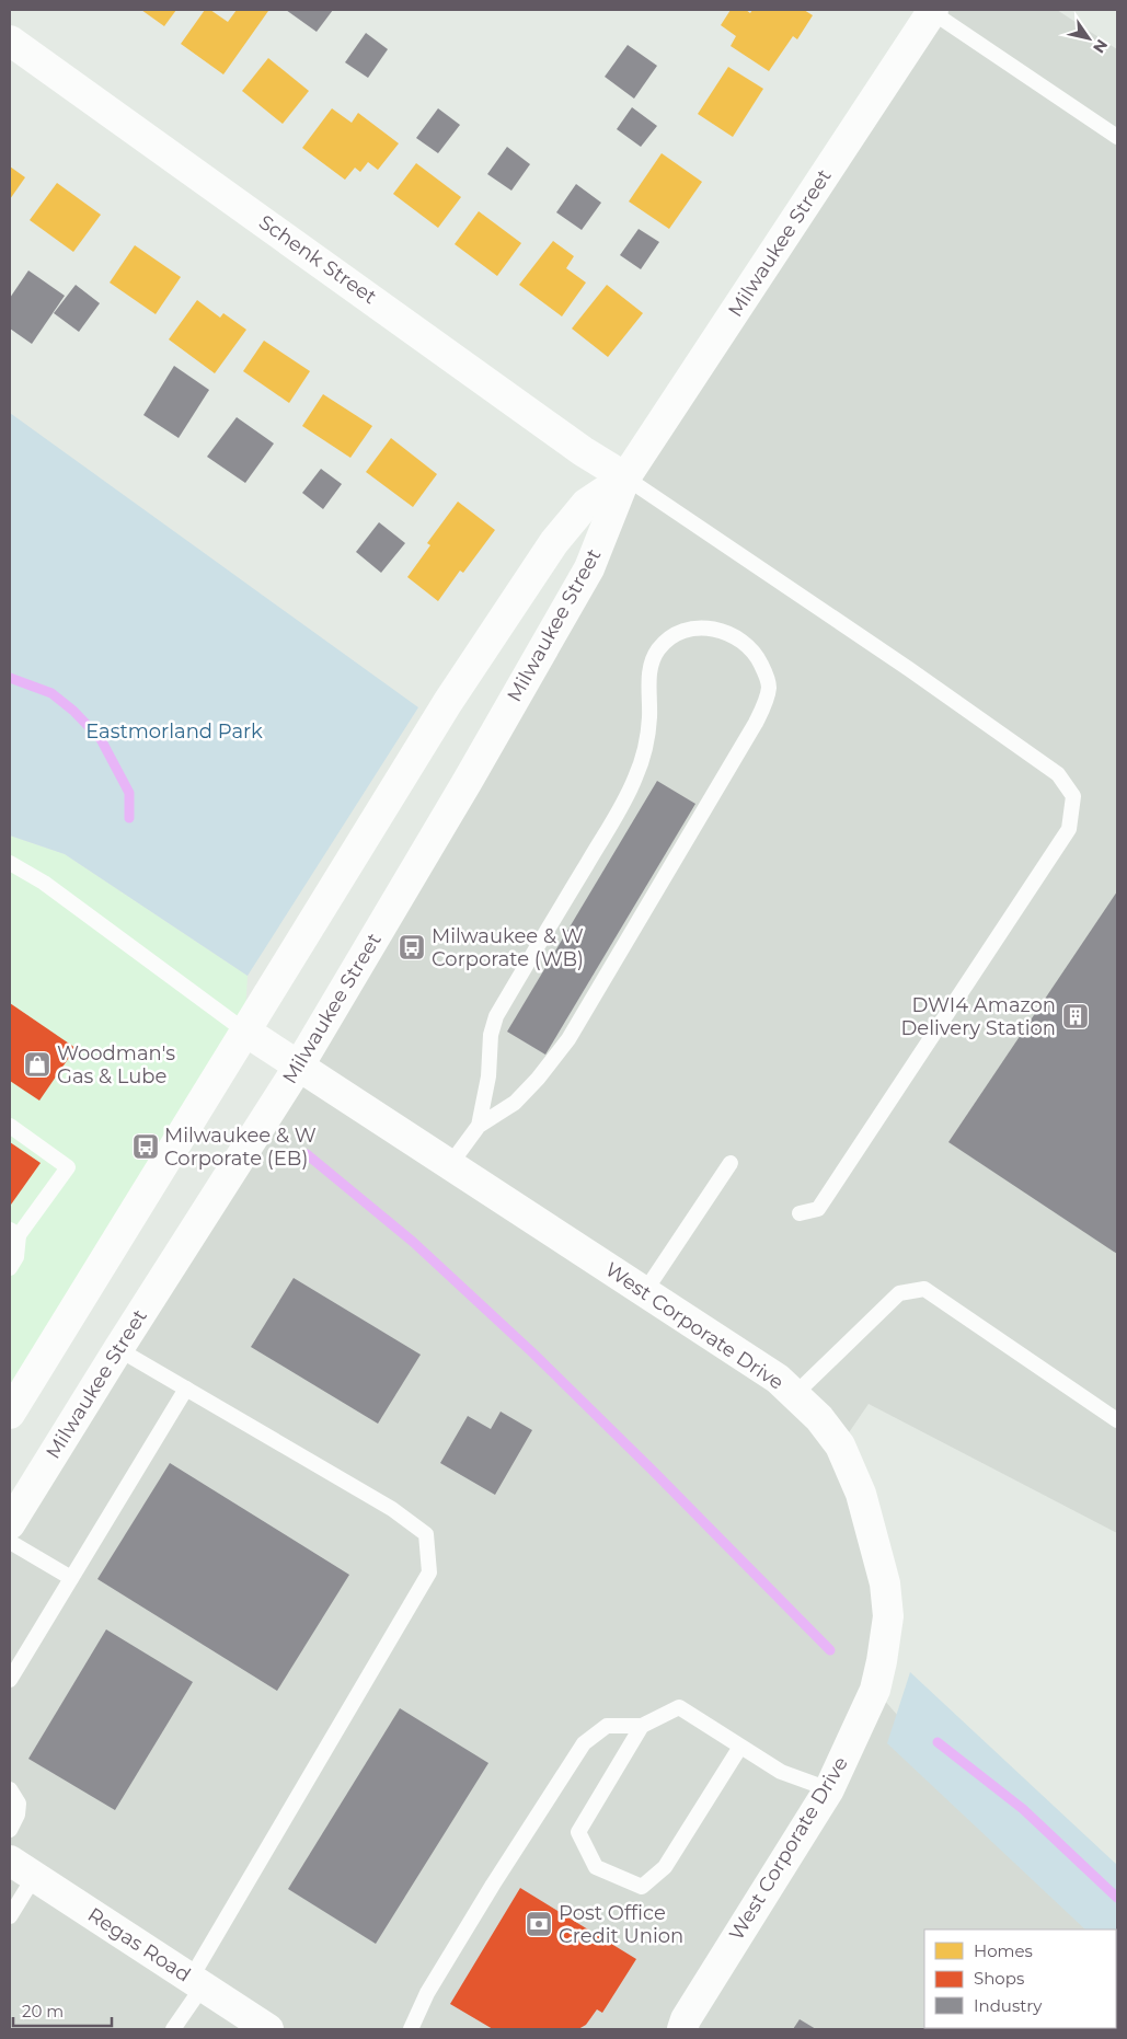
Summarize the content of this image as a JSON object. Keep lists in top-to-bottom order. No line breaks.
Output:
{"streets":{"street":["Milwaukee Street","Schenk Street","West Corporate Drive","Regas Road"]},"crossings":[["Milwaukee Street","Schenk Street"],["Milwaukee Street","West Corporate Drive"]],"parks":["Eastmorland Park"],"places":{"bus stop":["Milwaukee & W Corporate (WB)","Milwaukee & W Corporate (EB)"],"building":["DWI4 Amazon Delivery Station"],"shop":["Woodman's Gas & Lube"],"bank":["Post Office Credit Union"]},"legend":["Homes","Shops","Industry"],"scale_bar":"20 m","north":"bottom right"}
